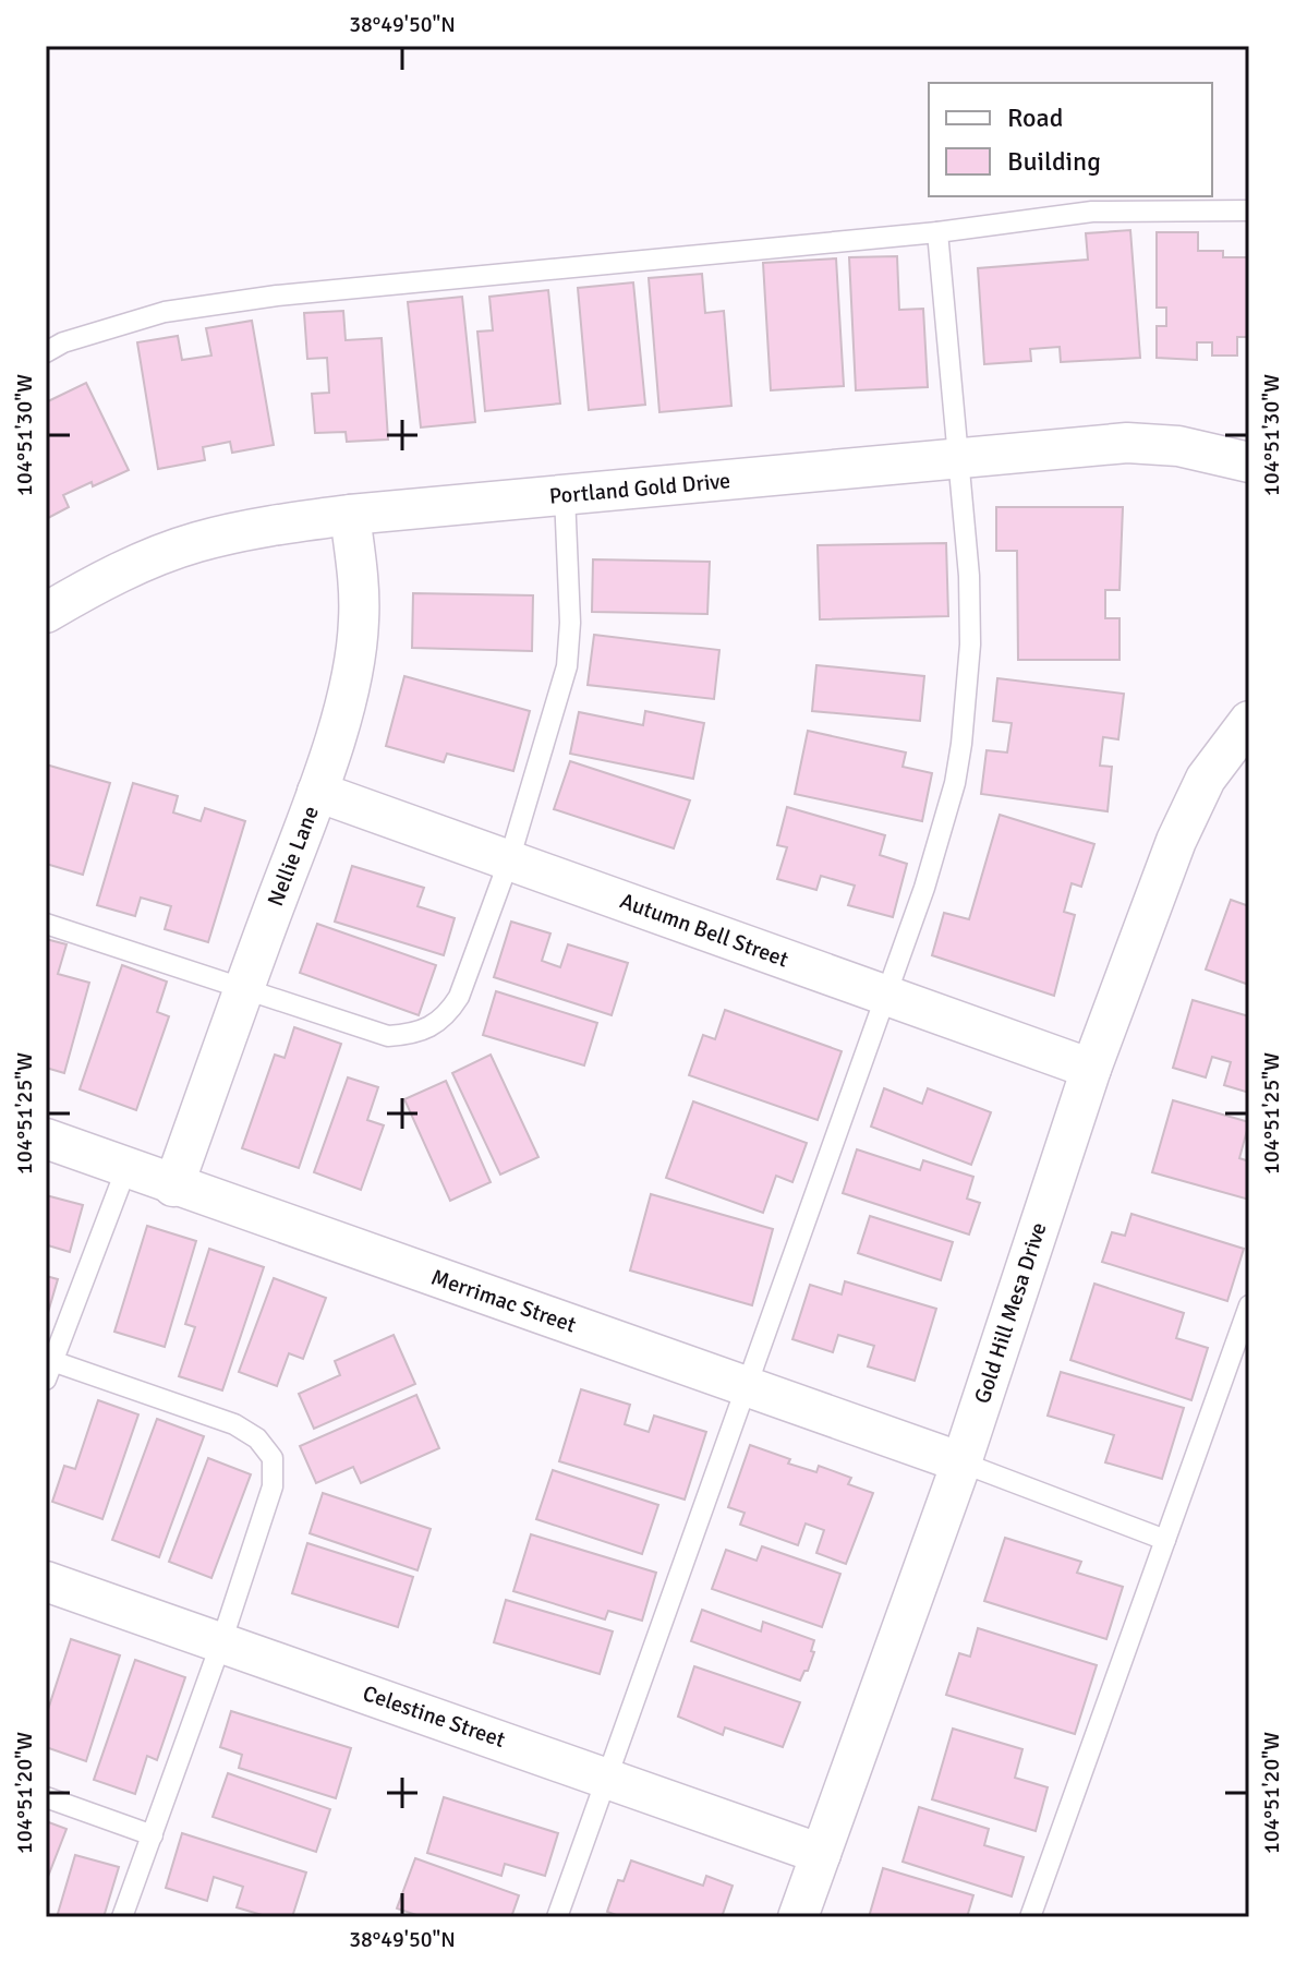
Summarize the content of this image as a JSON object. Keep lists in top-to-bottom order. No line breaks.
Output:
{"streets":{"street":["Portland Gold Drive","Nellie Lane","Autumn Bell Street","Merrimac Street","Gold Hill Mesa Drive","Celestine Street"]},"crossings":[["Portland Gold Drive","Nellie Lane"],["Nellie Lane","Autumn Bell Street"],["Nellie Lane","Merrimac Street"],["Autumn Bell Street","Gold Hill Mesa Drive"],["Merrimac Street","Gold Hill Mesa Drive"],["Gold Hill Mesa Drive","Celestine Street"]],"legend":["Road","Building"],"coordinates":["38°49'50\"N","104°51'30\"W","104°51'25\"W","104°51'20\"W"]}
